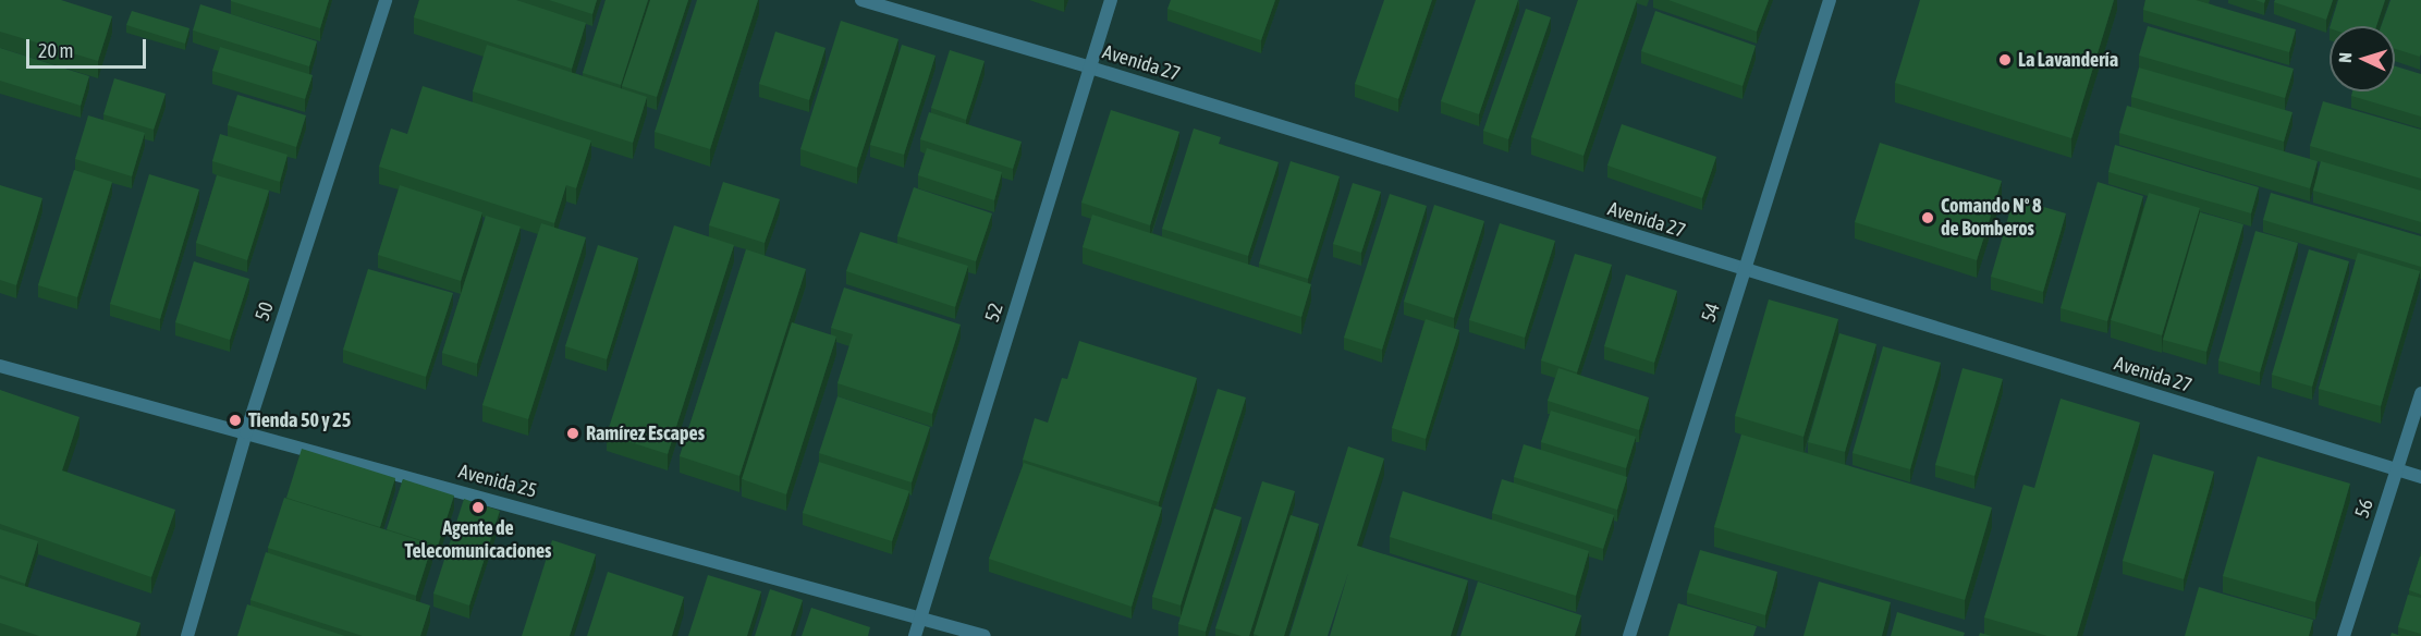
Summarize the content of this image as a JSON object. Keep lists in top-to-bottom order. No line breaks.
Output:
{"streets":{"street":["Avenida 27","50","52","54","Avenida 25","56"]},"crossings":[["Avenida 27","52"],["Avenida 27","54"],["Avenida 27","56"],["50","Avenida 25"],["52","Avenida 25"]],"places":["La Lavandería","Comando Nº 8 de Bomberos","Tienda 50 y 25","Ramírez Escapes","Agente de Telecomunicaciones"],"scale_bar":"20 m","north":"left"}
